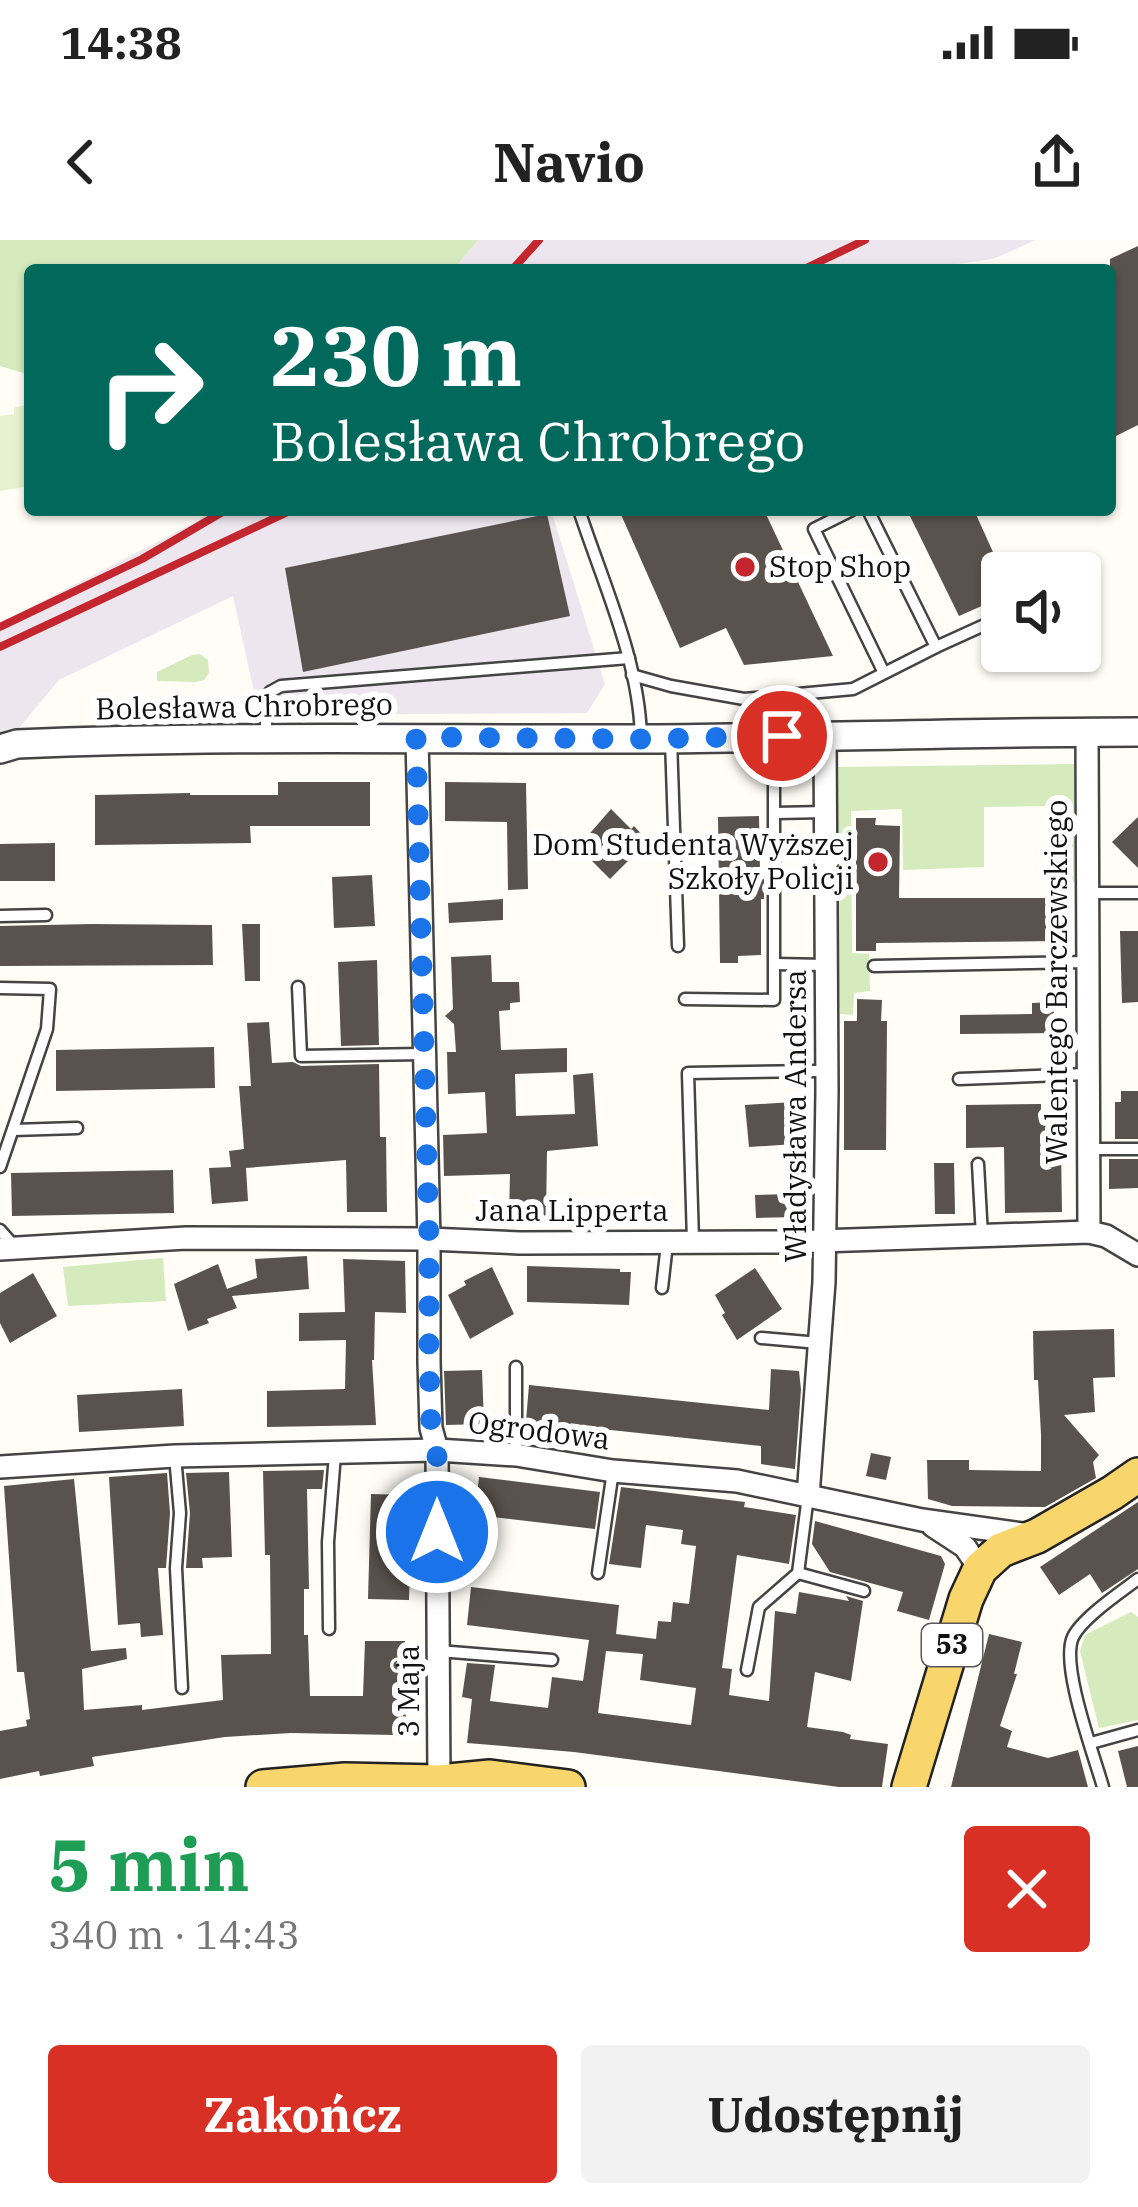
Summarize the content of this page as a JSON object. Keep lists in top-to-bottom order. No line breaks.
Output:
{"streets":{"main road":["53"],"street":["Bolesława Chrobrego","Walentego Barczewskiego","Władysława Andersa","Jana Lipperta","Ogrodowa","3 Maja"]},"crossings":[["Bolesława Chrobrego","Walentego Barczewskiego"],["Bolesława Chrobrego","Władysława Andersa"],["Bolesława Chrobrego","3 Maja"],["Walentego Barczewskiego","Jana Lipperta"],["Władysława Andersa","Jana Lipperta"],["Władysława Andersa","Ogrodowa"],["Jana Lipperta","3 Maja"],["Ogrodowa","53"],["Ogrodowa","3 Maja"]],"places":["Stop Shop","Dom Studenta Wyższej Szkoły Policji"],"page":{"status":"14:38","header":"Navio","turn":["230 m","Bolesława Chrobrego"],"heading":["5 min","340 m · 14:43"],"buttons":["Zakończ","Udostępnij"]}}
